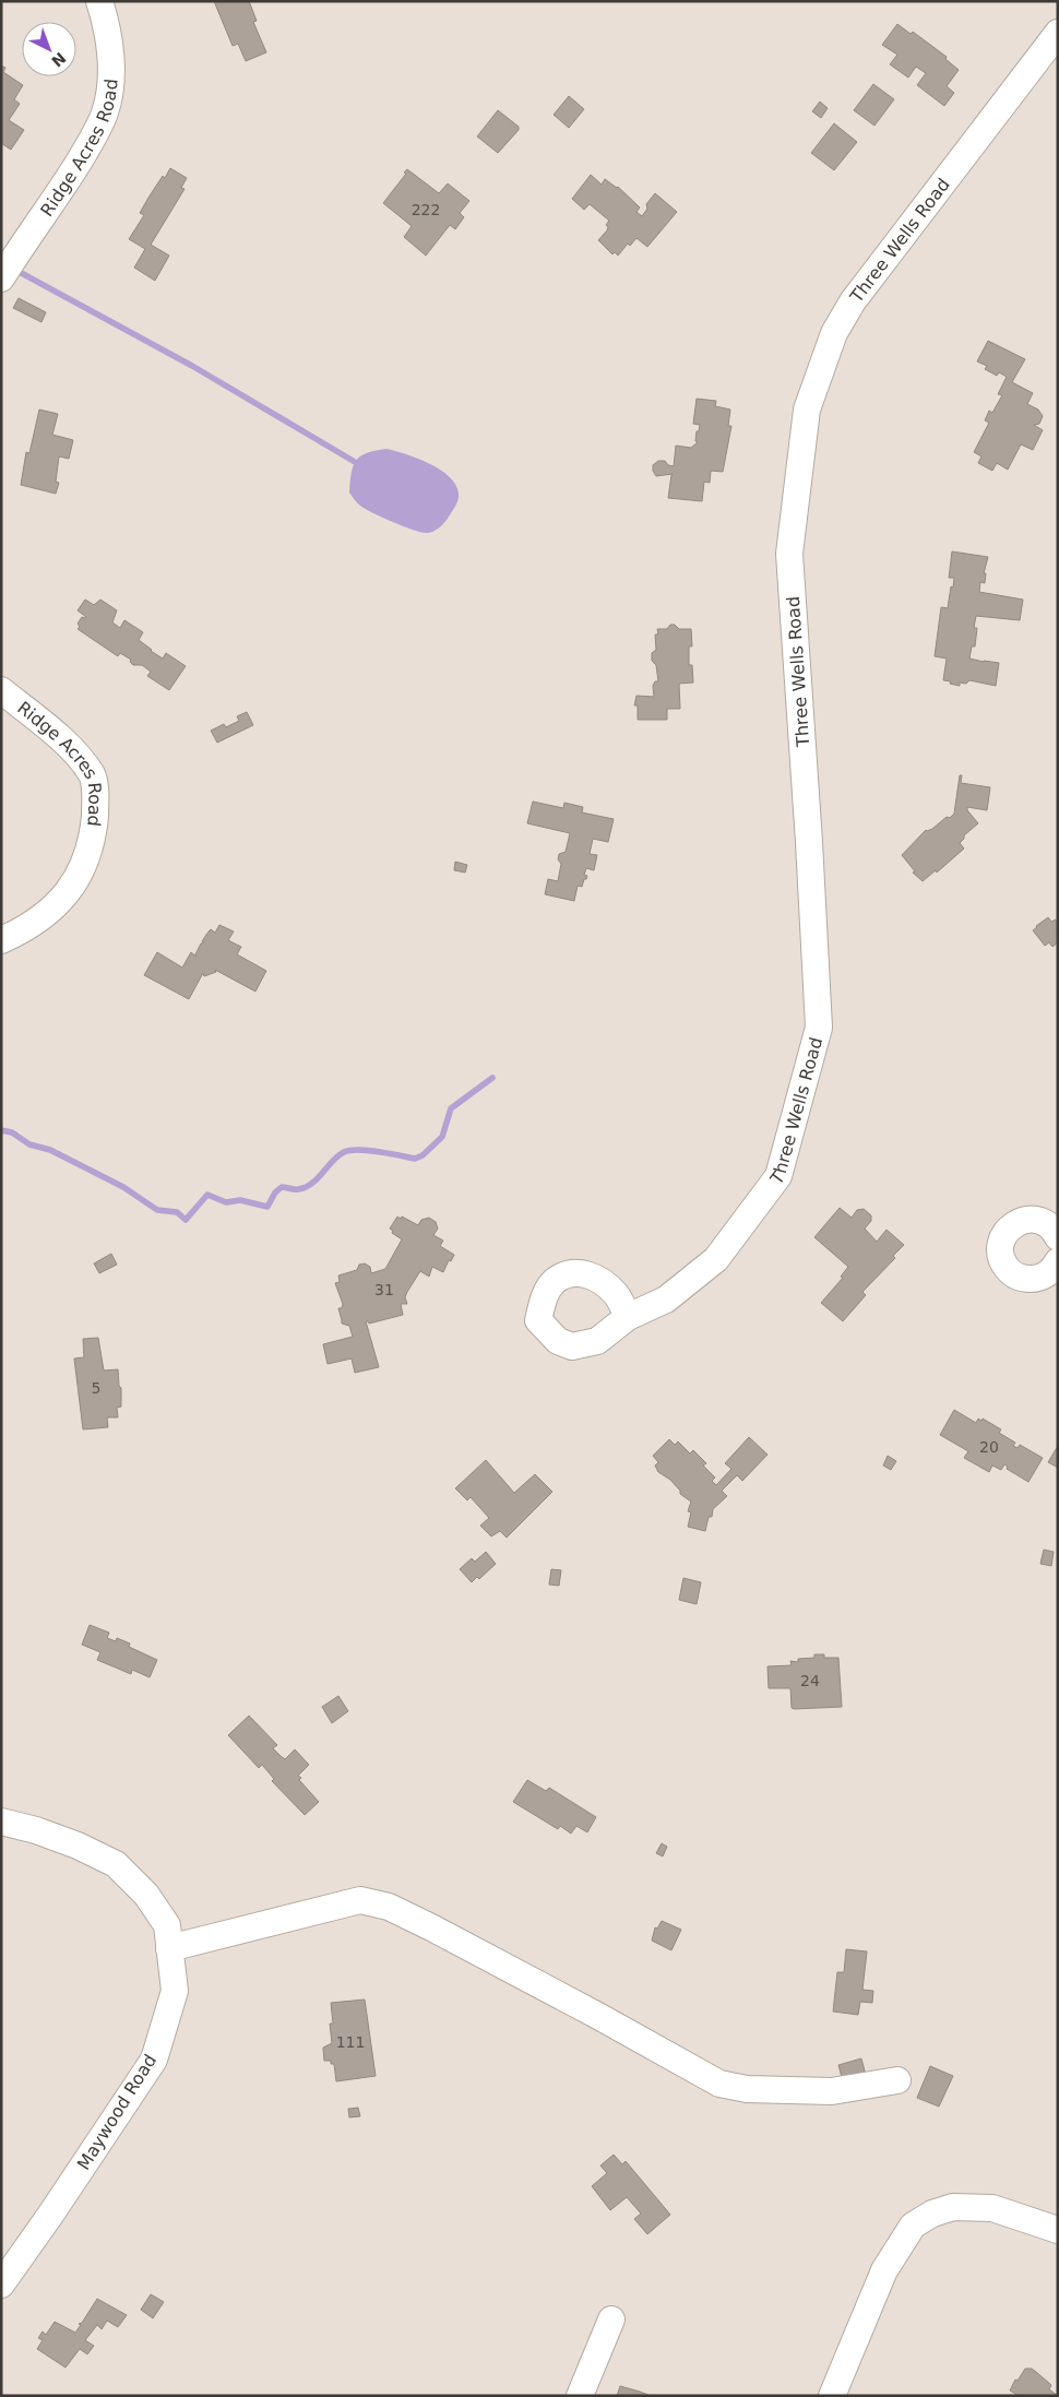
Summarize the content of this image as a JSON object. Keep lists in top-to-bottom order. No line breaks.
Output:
{"streets":{"street":["Ridge Acres Road","Three Wells Road","Maywood Road"]},"house_numbers":["222","31","5","20","24","111"],"north":"bottom right"}
